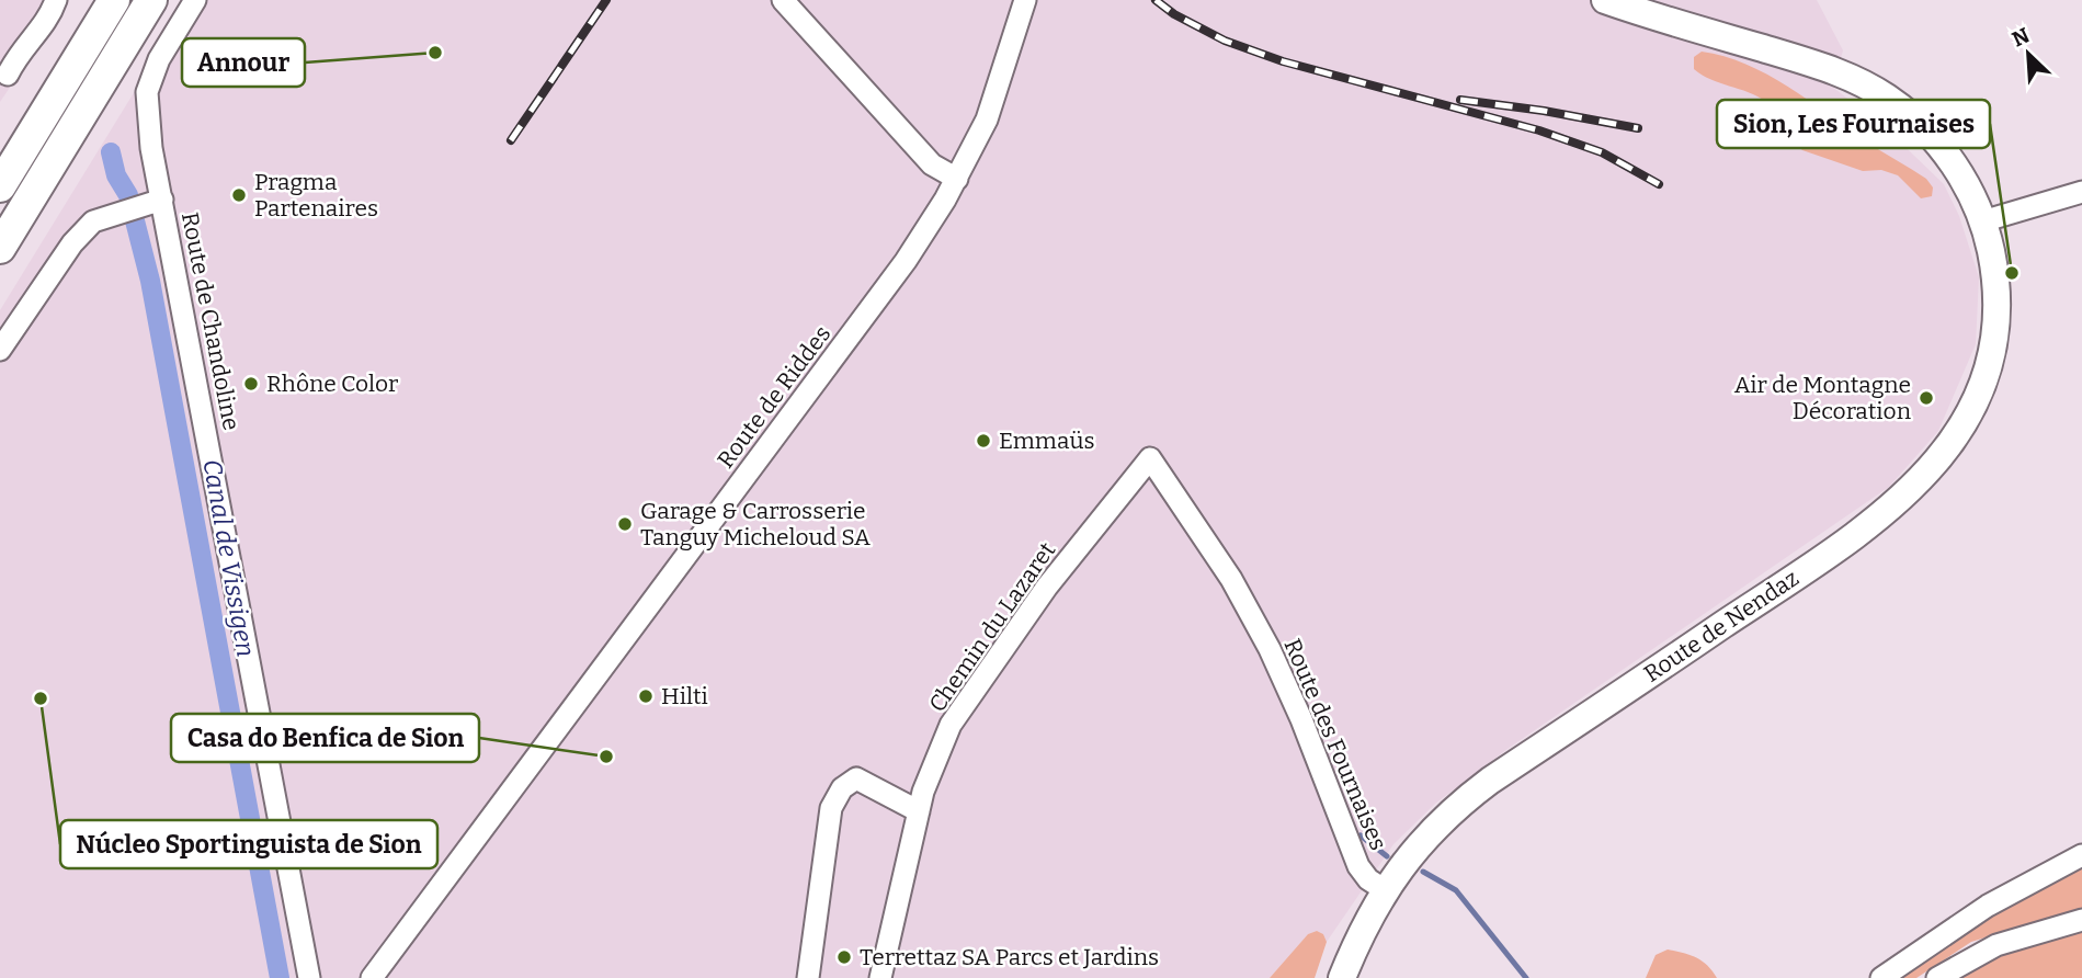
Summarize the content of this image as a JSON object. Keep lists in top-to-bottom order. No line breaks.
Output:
{"streets":{"main road":["Route de Nendaz"],"street":["Route de Chandoline","Route de Riddes","Chemin du Lazaret","Route des Fournaises"]},"crossings":[["Route de Nendaz","Route des Fournaises"],["Chemin du Lazaret","Route des Fournaises"]],"water":["Canal de Vissigen"],"places":["Annour","Pragma Partenaires","Sion, Les Fournaises","Rhône Color","Air de Montagne Décoration","Emmaüs","Garage & Carrosserie Tanguy Micheloud SA","Hilti","Núcleo Sportinguista de Sion","Casa do Benfica de Sion","Terrettaz SA Parcs et Jardins"],"north":"top left"}
